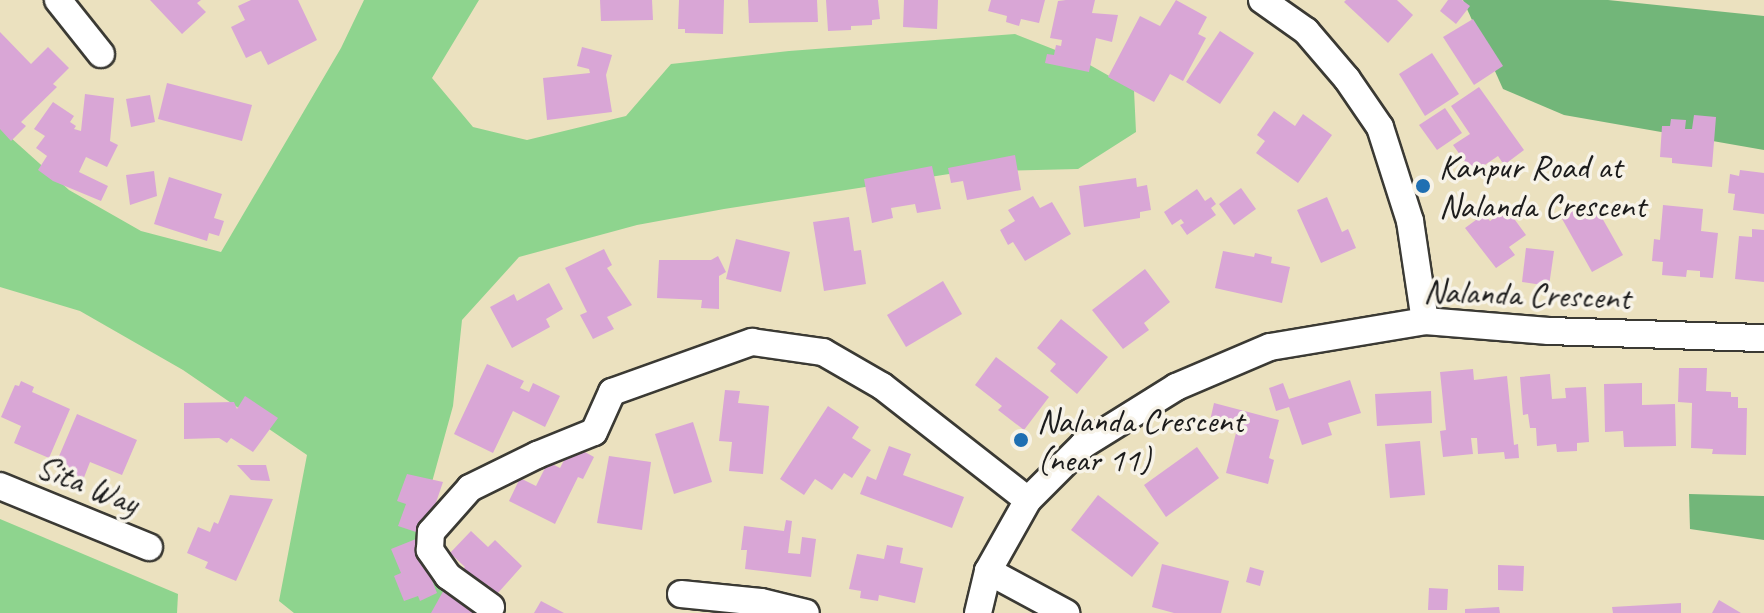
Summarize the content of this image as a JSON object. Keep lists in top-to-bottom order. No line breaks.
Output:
{"streets":{"street":["Nalanda Crescent","Sita Way"]},"places":["Kanpur Road at Nalanda Crescent","Nalanda Crescent (near 11)"]}
